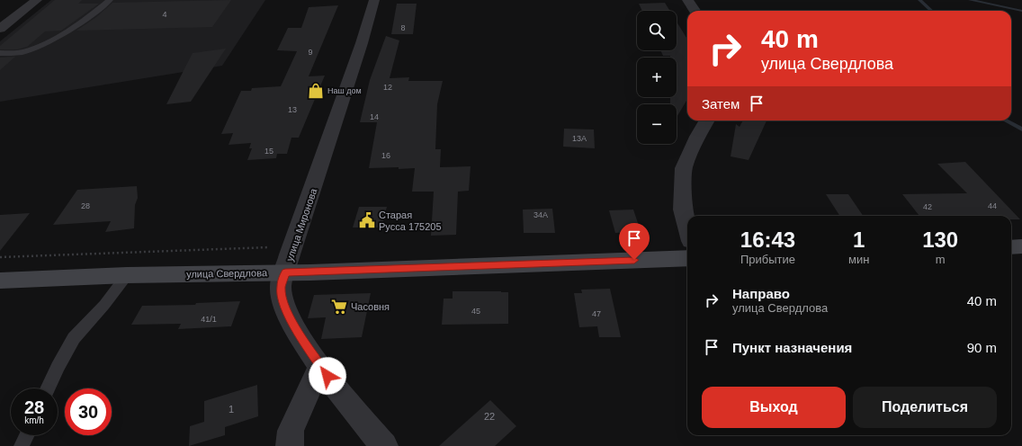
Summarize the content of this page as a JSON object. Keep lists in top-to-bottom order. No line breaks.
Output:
{"streets":{"street":["улица Миронова","улица Свердлова"]},"crossings":[["улица Миронова","улица Свердлова"]],"places":{"shop":["Наш дом"],"public building":["Старая Русса 175205"],"supermarket":["Часовня"]},"house_numbers":["4","8","9","12","13","14","13А","15","16","28","44","42","34А","45","47","41/1","1","22"],"page":{"map_buttons":["+","−"],"turn":["40 m","улица Свердлова"],"then":"Затем","eta":["16:43","Прибытие","1","мин","130","m"],"list":[{"name":"Направо","note":"улица Свердлова","value":"40 m"},{"name":"Пункт назначения","value":"90 m"}],"buttons":["Выход","Поделиться"],"speed":"28 km/h","limit":"30"}}
